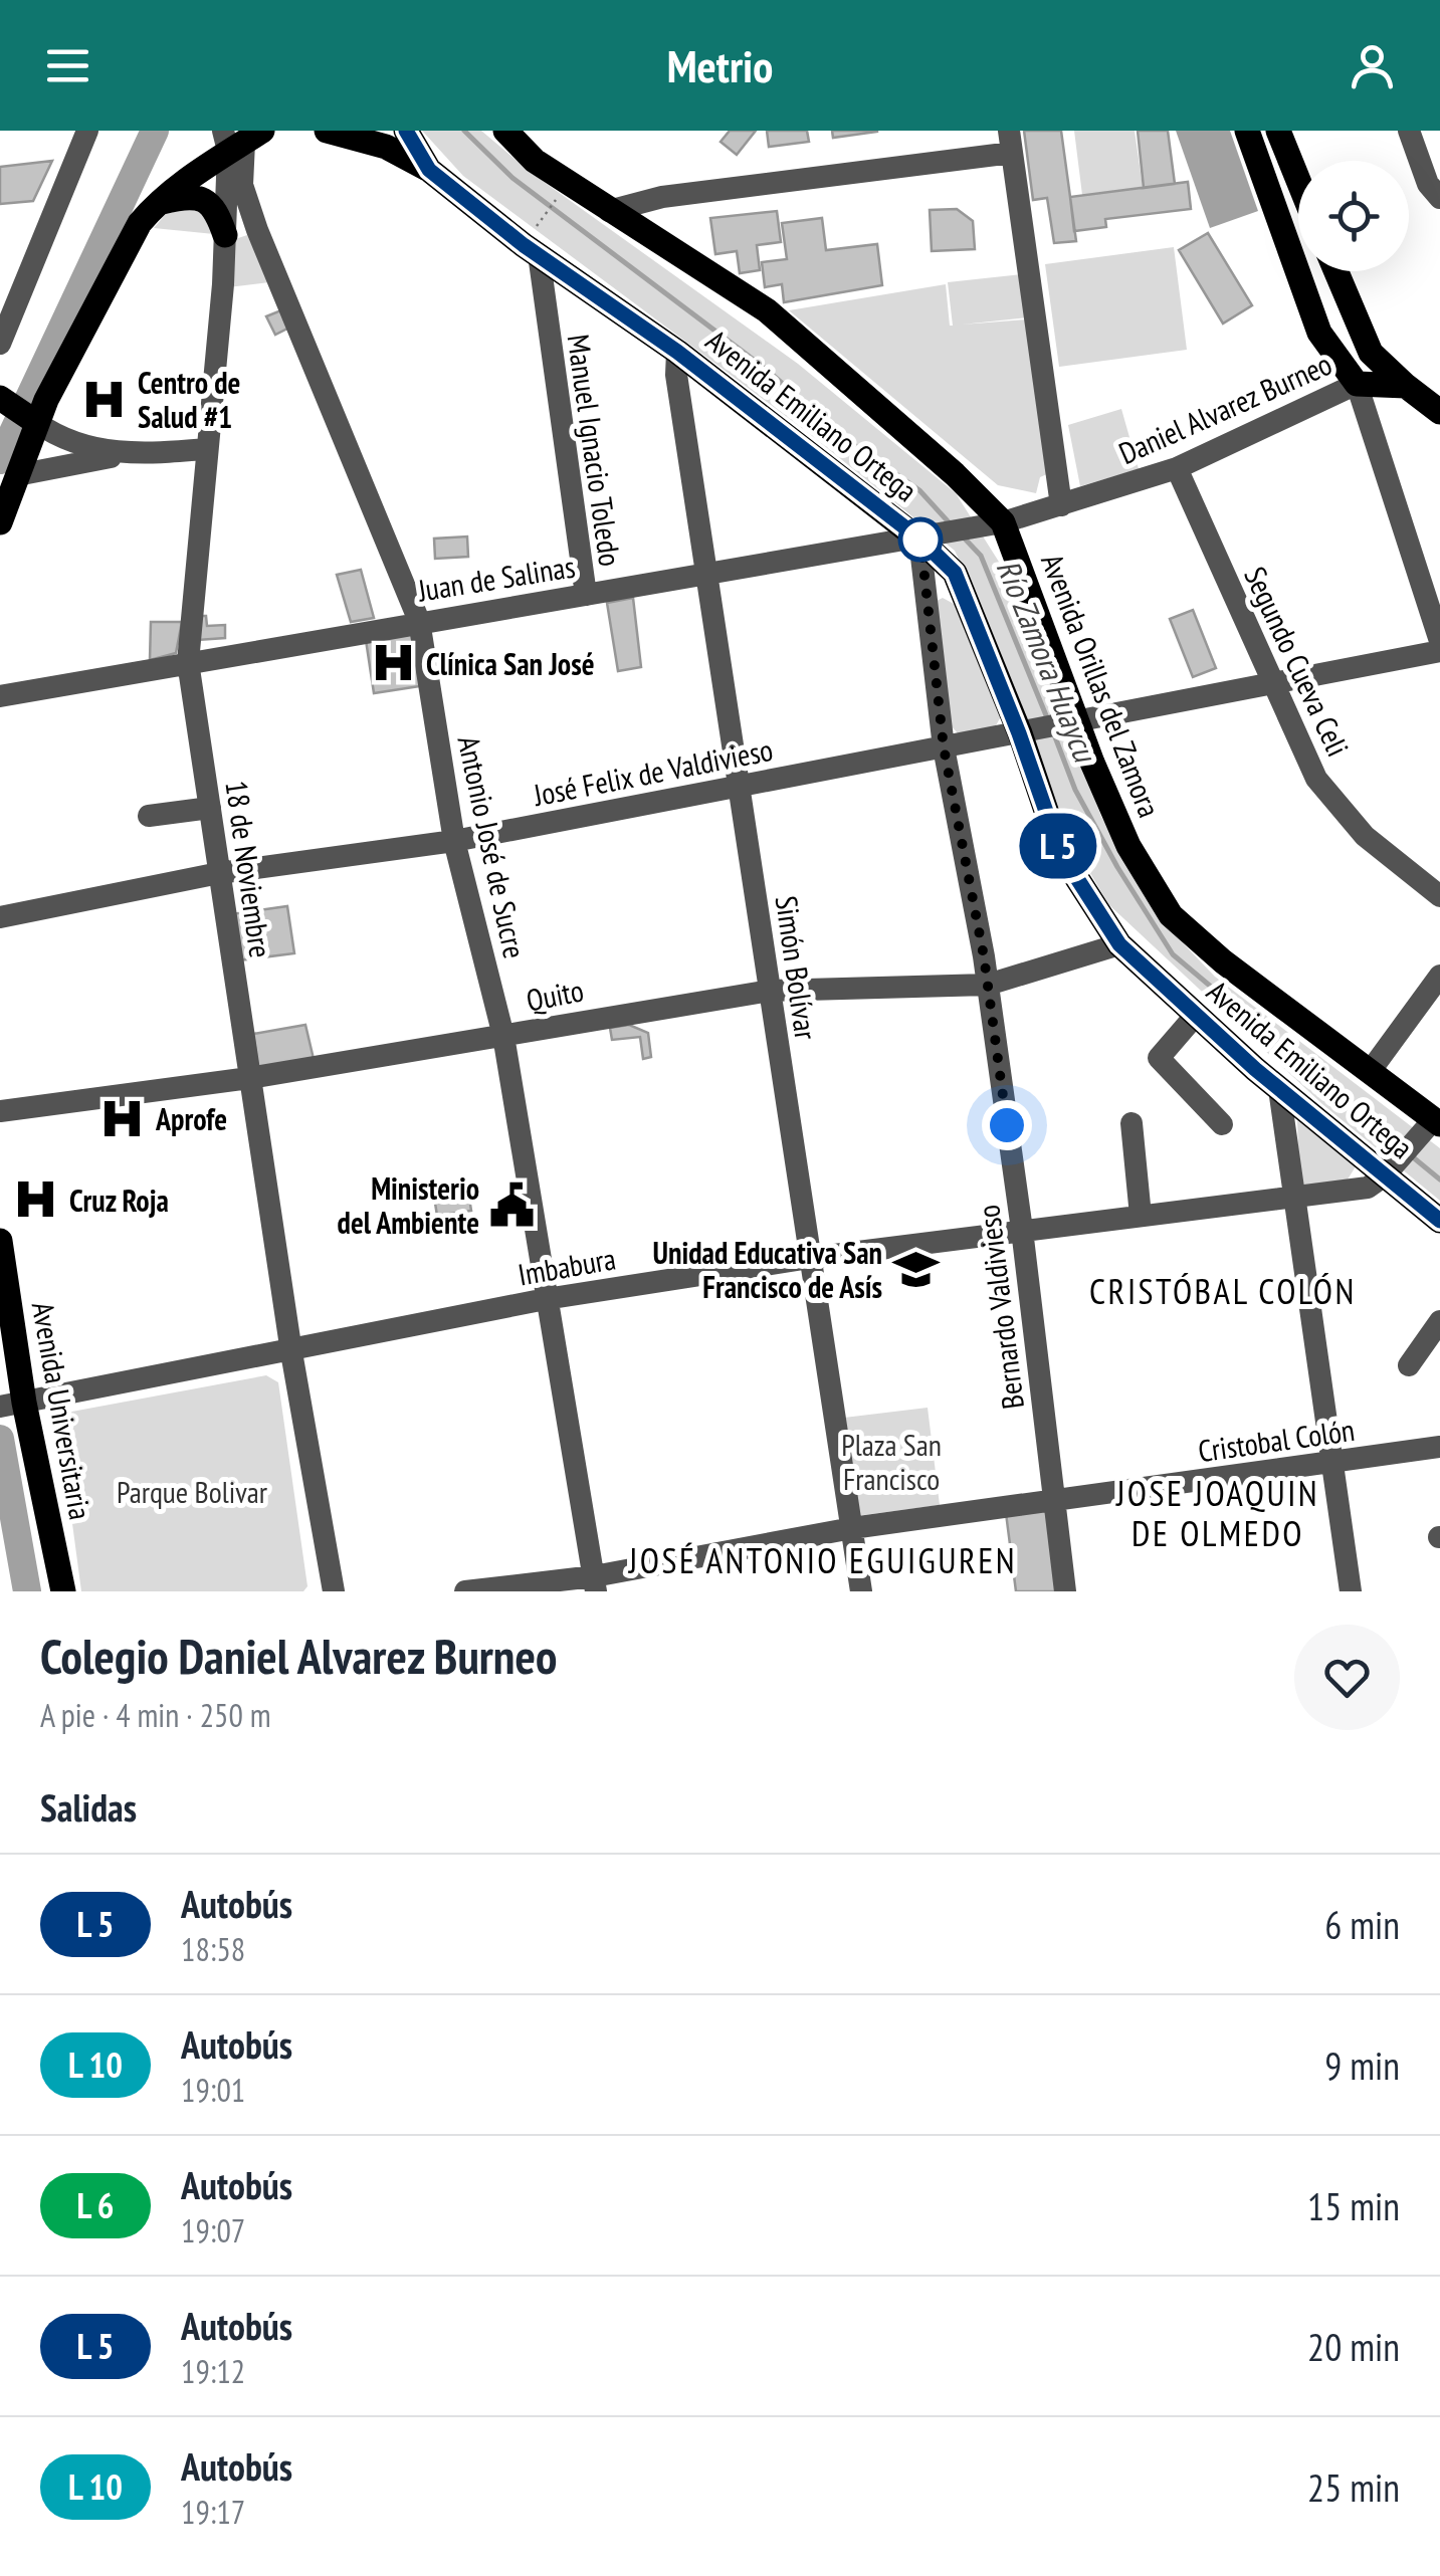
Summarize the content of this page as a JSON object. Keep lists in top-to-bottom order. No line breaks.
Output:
{"streets":{"main road":["Avenida Emiliano Ortega","Avenida Orillas del Zamora","Avenida Universitaria"],"street":["Daniel Alvarez Burneo","Manuel Ignacio Toledo","Juan de Salinas","Segundo Cueva Celi","José Felix de Valdivieso","Antonio José de Sucre","18 de Noviembre","Simón Bolívar","Quito","Imbabura","Bernardo Valdivieso","Cristobal Colón"]},"crossings":[["Daniel Alvarez Burneo","Juan de Salinas"],["Daniel Alvarez Burneo","Segundo Cueva Celi"],["Daniel Alvarez Burneo","Avenida Orillas del Zamora"],["Avenida Emiliano Ortega","Manuel Ignacio Toledo"],["Avenida Emiliano Ortega","Juan de Salinas"],["Avenida Emiliano Ortega","José Felix de Valdivieso"],["Avenida Emiliano Ortega","Simón Bolívar"],["Avenida Emiliano Ortega","Quito"],["Avenida Emiliano Ortega","Imbabura"],["Avenida Emiliano Ortega","Bernardo Valdivieso"],["Manuel Ignacio Toledo","Juan de Salinas"],["Juan de Salinas","Avenida Orillas del Zamora"],["Juan de Salinas","Antonio José de Sucre"],["Juan de Salinas","18 de Noviembre"],["Juan de Salinas","Simón Bolívar"],["Juan de Salinas","Bernardo Valdivieso"],["Segundo Cueva Celi","José Felix de Valdivieso"],["Avenida Orillas del Zamora","José Felix de Valdivieso"],["José Felix de Valdivieso","Antonio José de Sucre"],["José Felix de Valdivieso","18 de Noviembre"],["José Felix de Valdivieso","Simón Bolívar"],["José Felix de Valdivieso","Bernardo Valdivieso"],["Antonio José de Sucre","18 de Noviembre"],["Antonio José de Sucre","Quito"],["Antonio José de Sucre","Imbabura"],["Antonio José de Sucre","Cristobal Colón"],["18 de Noviembre","Quito"],["18 de Noviembre","Imbabura"],["Simón Bolívar","Quito"],["Simón Bolívar","Imbabura"],["Simón Bolívar","Cristobal Colón"],["Quito","Bernardo Valdivieso"],["Imbabura","Bernardo Valdivieso"],["Imbabura","Avenida Universitaria"],["Bernardo Valdivieso","Cristobal Colón"]],"districts":["CRISTÓBAL COLÓN","JOSE JOAQUIN DE OLMEDO","JOSÉ ANTONIO EGUIGUREN"],"water":["Río Zamora Huaycu"],"parks":["Plaza San Francisco","Parque Bolivar"],"places":{"hospital":["Centro de Salud #1","Clínica San José","Aprofe","Cruz Roja"],"public building":["Ministerio del Ambiente"],"school or university":["Unidad Educativa San Francisco de Asís"]},"page":{"header":"Metrio","on_map":"L 5","heading":[["Colegio Daniel Alvarez Burneo","A pie · 4 min · 250 m"],"Salidas"],"list":[{"mark":"L 5","name":"Autobús","note":"18:58","value":"6 min"},{"mark":"L 10","name":"Autobús","note":"19:01","value":"9 min"},{"mark":"L 6","name":"Autobús","note":"19:07","value":"15 min"},{"mark":"L 5","name":"Autobús","note":"19:12","value":"20 min"},{"mark":"L 10","name":"Autobús","note":"19:17","value":"25 min"}]}}
